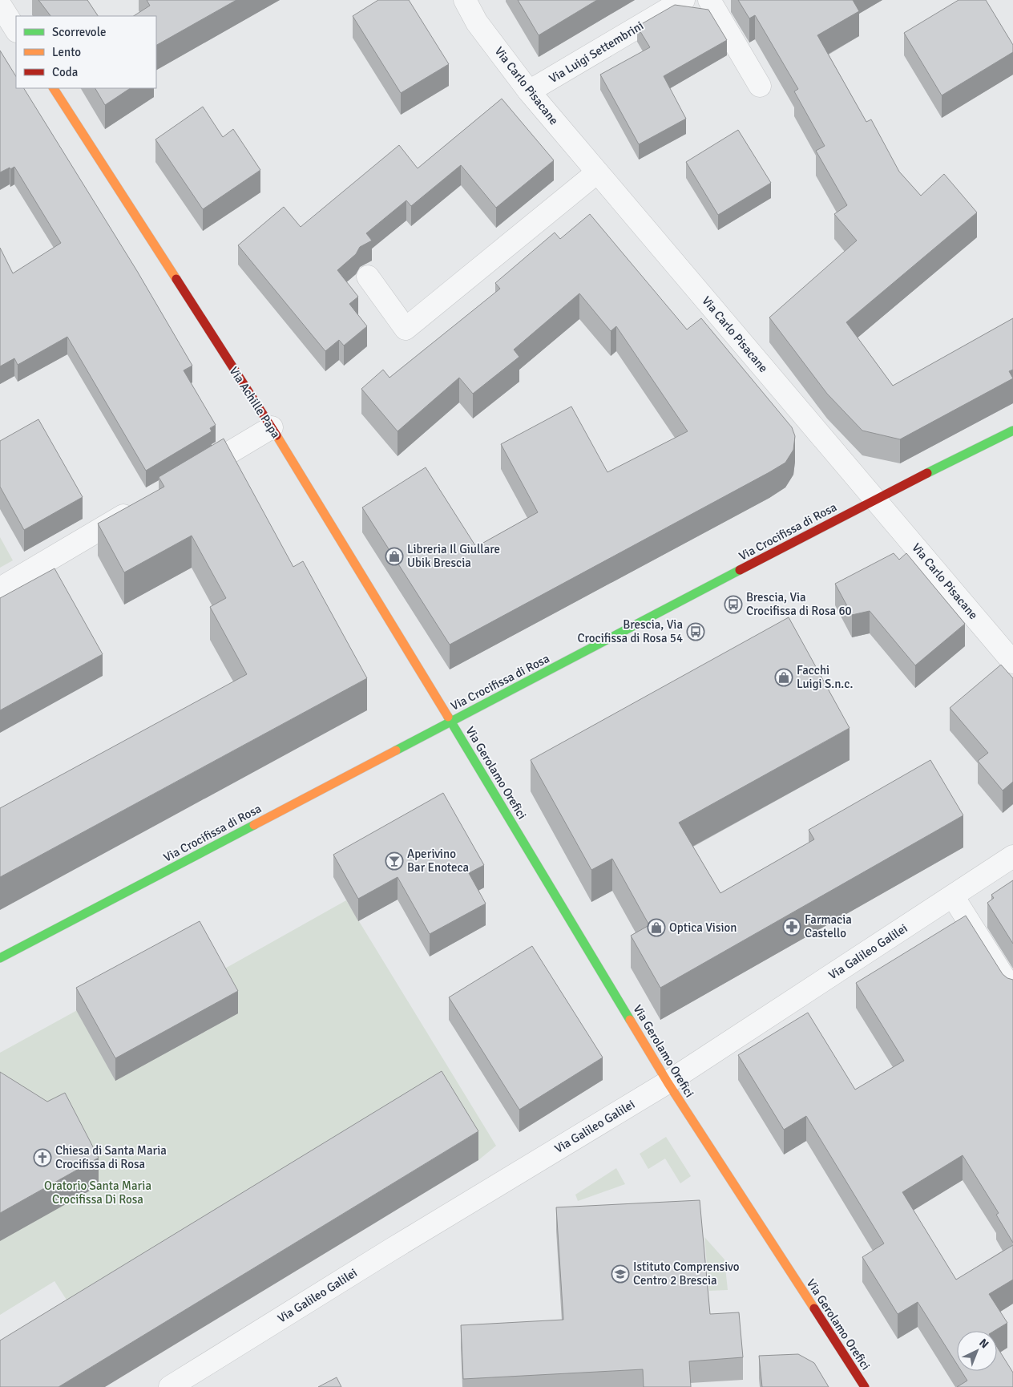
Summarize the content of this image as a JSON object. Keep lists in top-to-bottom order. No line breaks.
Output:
{"streets":{"street":["Via Luigi Settembrini","Via Carlo Pisacane","Via Achille Papa","Via Crocifissa di Rosa","Via Gerolamo Orefici","Via Galileo Galilei"]},"crossings":[["Via Luigi Settembrini","Via Carlo Pisacane"],["Via Carlo Pisacane","Via Crocifissa di Rosa"],["Via Achille Papa","Via Crocifissa di Rosa"],["Via Achille Papa","Via Gerolamo Orefici"],["Via Crocifissa di Rosa","Via Gerolamo Orefici"],["Via Gerolamo Orefici","Via Galileo Galilei"]],"parks":["Oratorio Santa Maria Crocifissa Di Rosa"],"places":{"shop":["Libreria Il Giullare Ubik Brescia","Facchi Luigi S.n.c.","Optica Vision"],"bus stop":["Brescia, Via Crocifissa di Rosa 60","Brescia, Via Crocifissa di Rosa 54"],"bar":["Aperivino Bar Enoteca"],"pharmacy":["Farmacia Castello"],"church":["Chiesa di Santa Maria Crocifissa di Rosa"],"school or university":["Istituto Comprensivo Centro 2 Brescia"]},"legend":["Scorrevole","Lento","Coda"],"north":"top right"}
